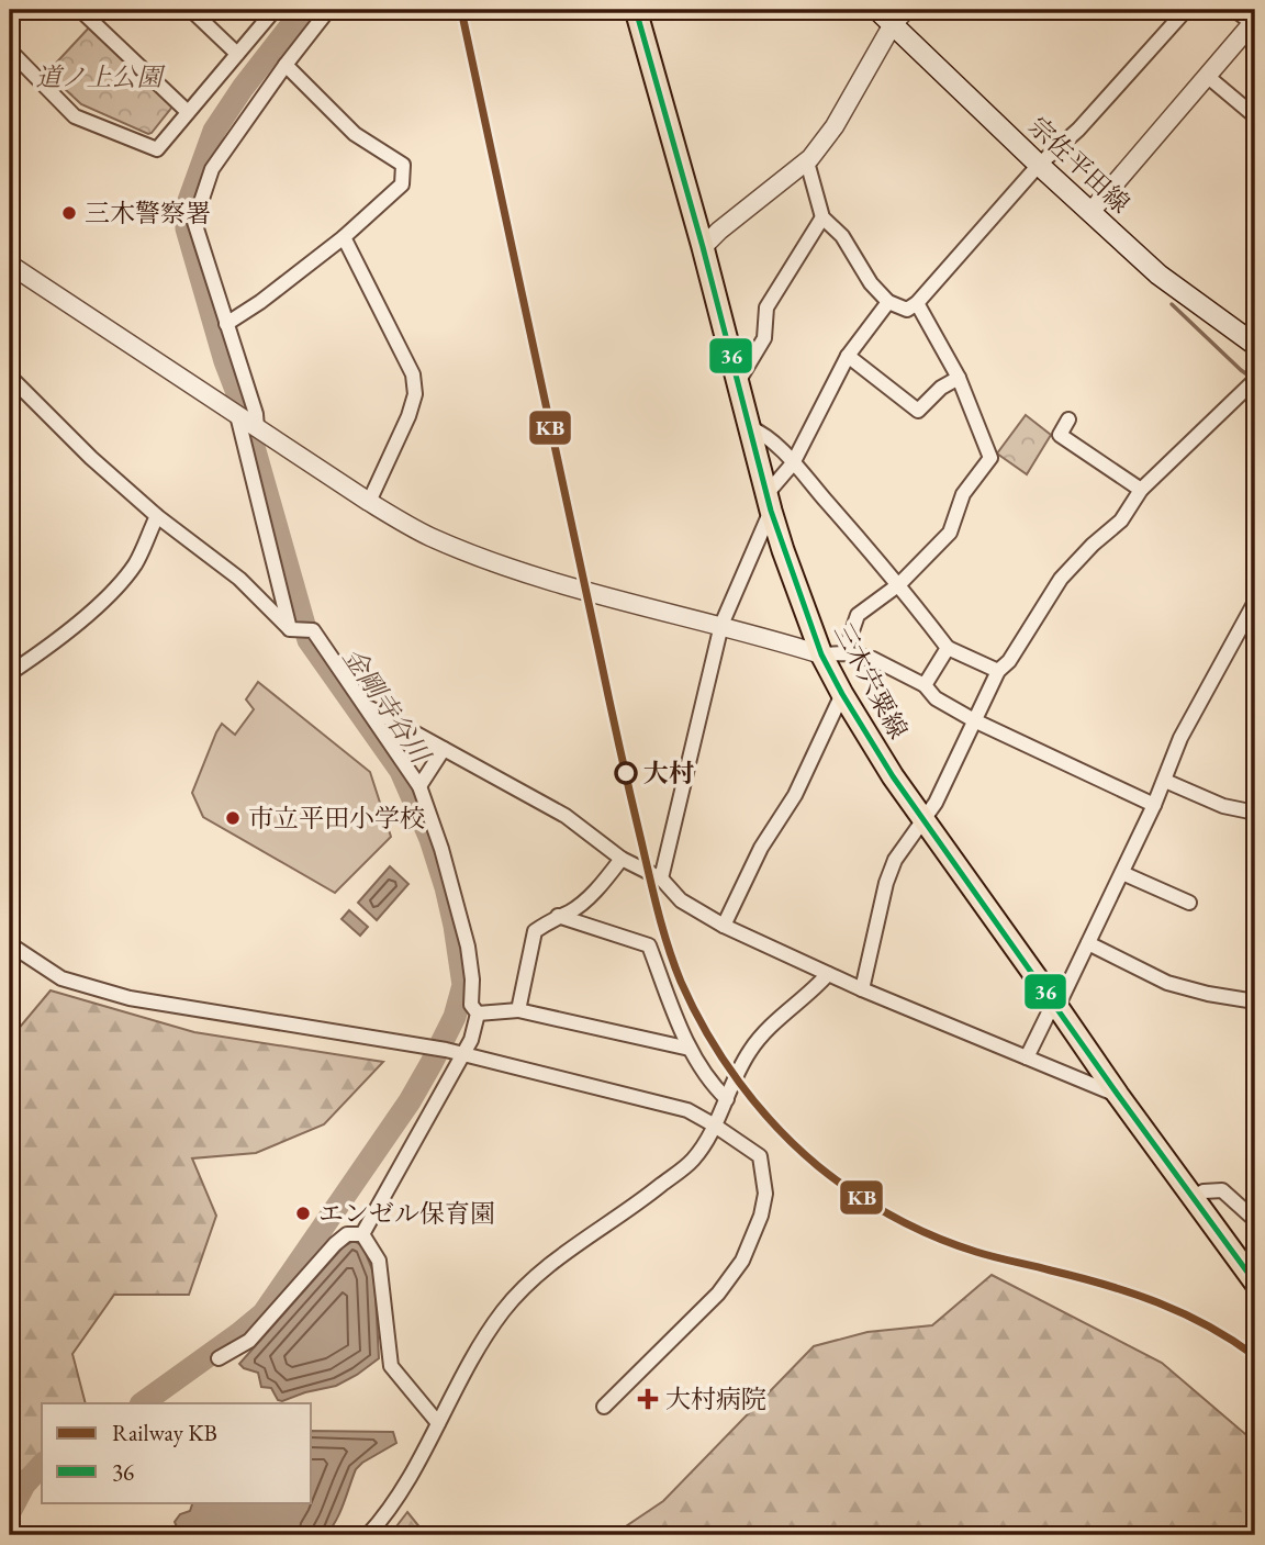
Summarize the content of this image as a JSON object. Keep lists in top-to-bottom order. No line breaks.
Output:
{"streets":{"main road":["宗佐平田線","三木宍粟線"]},"water":["金剛寺谷川"],"parks":["道ノ上公園"],"places":{"other":["三木警察署","大村","市立平田小学校","エンゼル保育園"],"health":["大村病院"]},"lines":["rail line KB","transit line 36"],"legend":["Railway KB","36"]}
